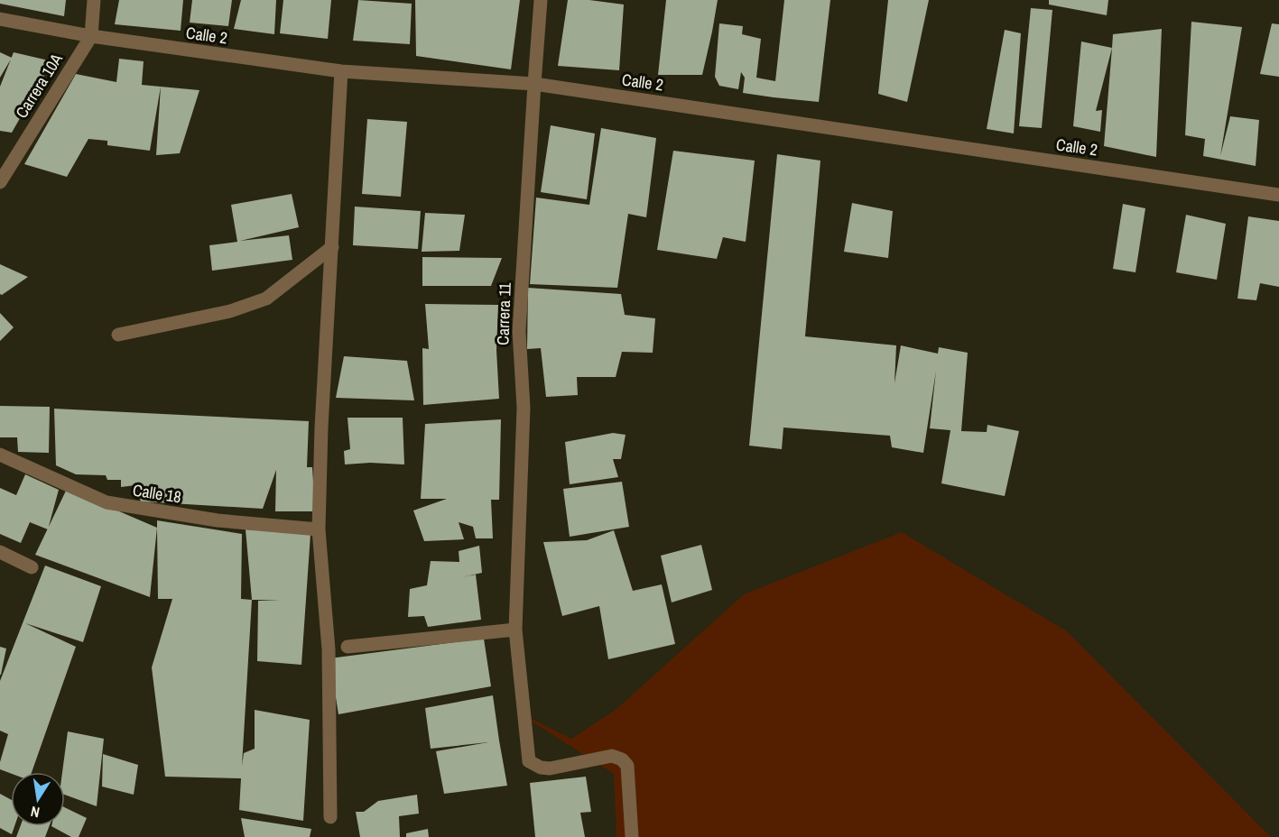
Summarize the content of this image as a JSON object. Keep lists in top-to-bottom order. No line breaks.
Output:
{"streets":{"street":["Calle 2","Carrera 10A","Carrera 11","Calle 18"]},"crossings":[["Calle 2","Carrera 10A"],["Calle 2","Carrera 11"]],"north":"bottom"}
